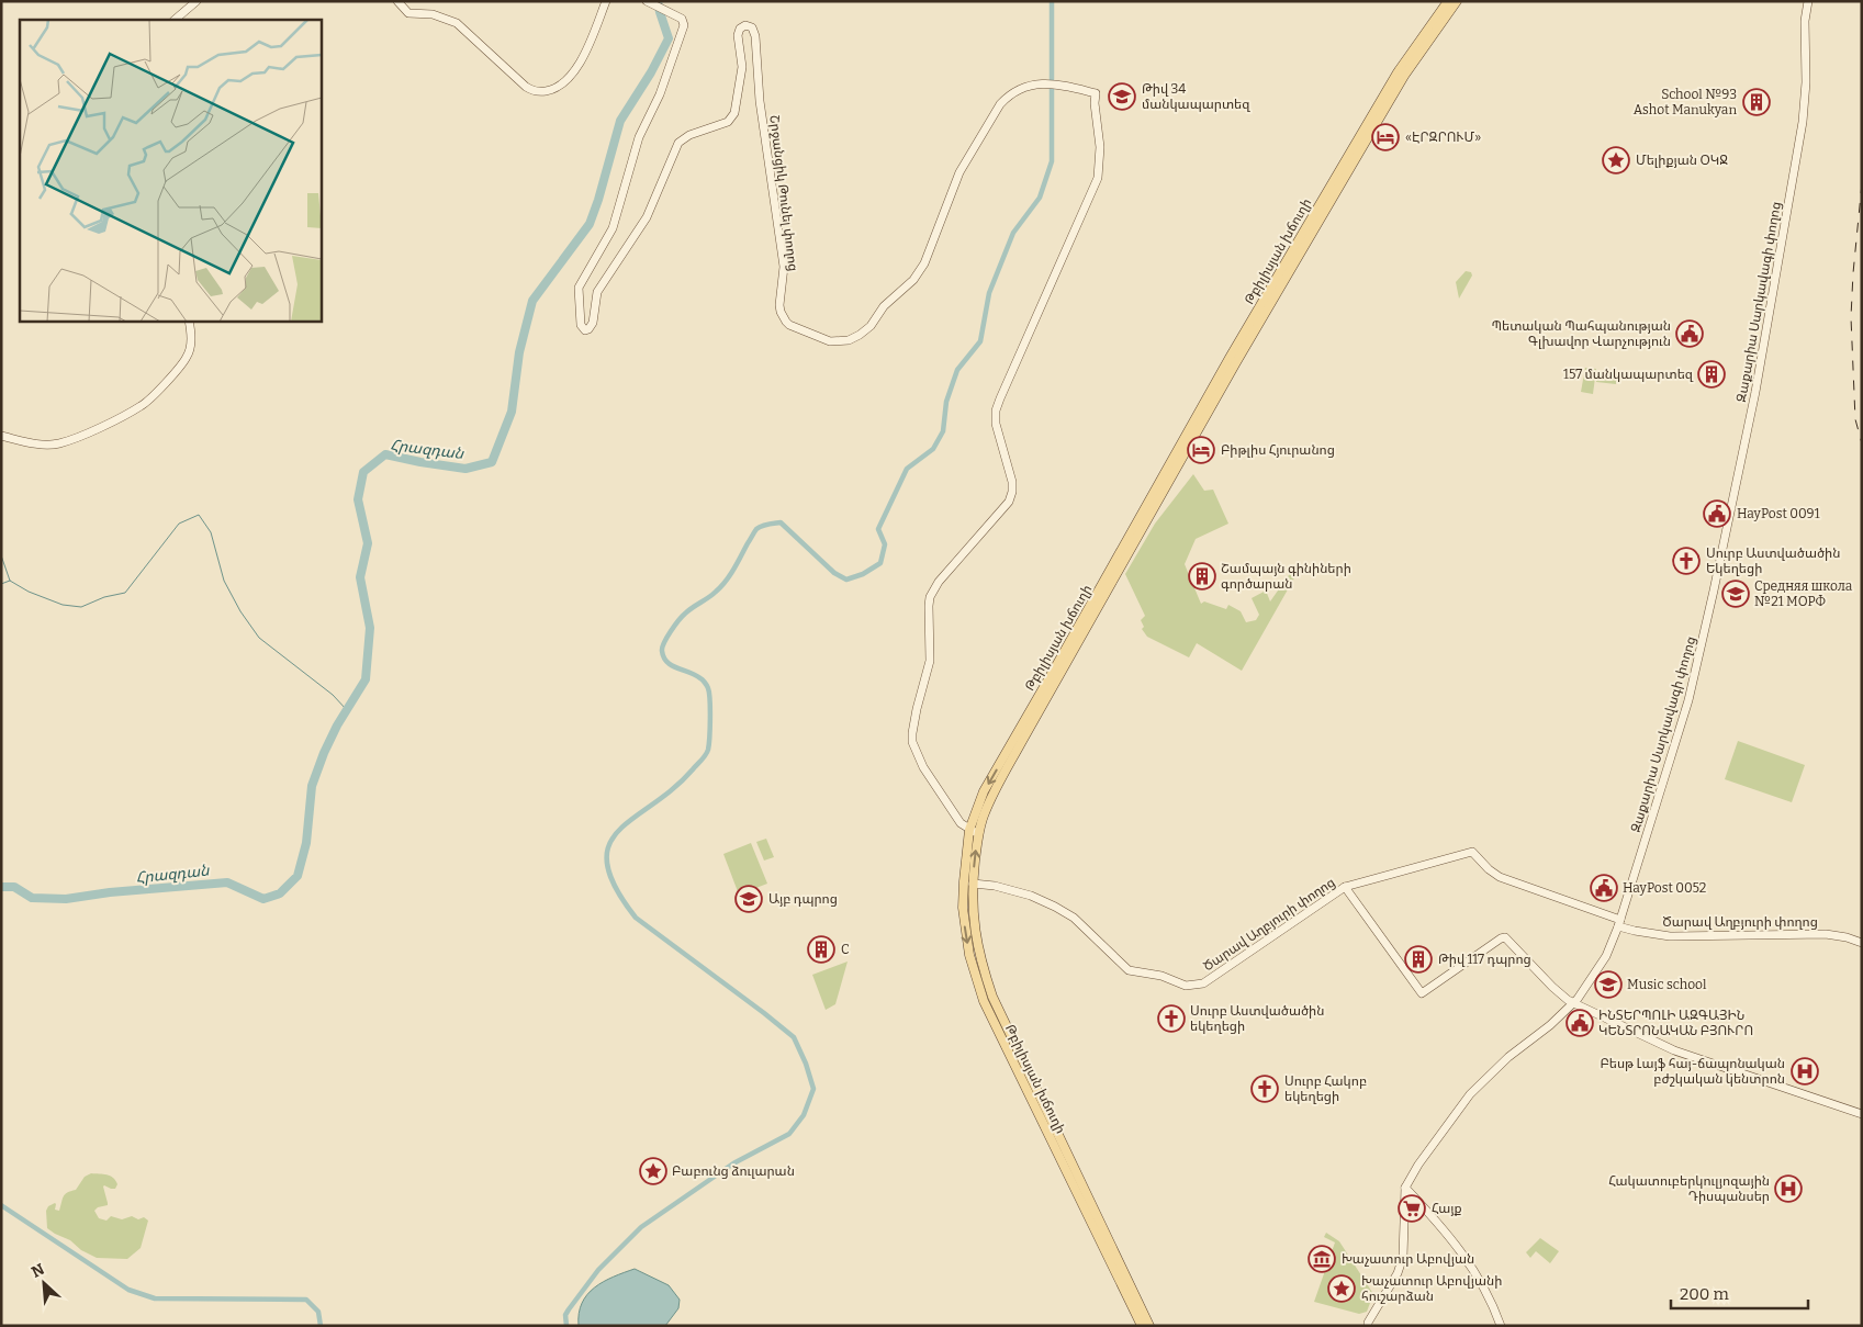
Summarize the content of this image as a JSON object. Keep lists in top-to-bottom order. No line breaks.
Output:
{"streets":{"main road":["Թբիլիսյան խճուղի"],"street":["Շրջանցիկ Թունել փողոց","Զաքարիա Սարկավագի փողոց","Ծարավ Աղբյուրի փողոց"]},"crossings":[["Շրջանցիկ Թունել փողոց","Թբիլիսյան խճուղի"],["Թբիլիսյան խճուղի","Ծարավ Աղբյուրի փողոց"],["Զաքարիա Սարկավագի փողոց","Ծարավ Աղբյուրի փողոց"]],"water":["Հրազդան"],"places":{"school or university":["Թիվ 34 մանկապարտեզ","Средняя школа №21 МОРФ","Այբ դպրոց","Music school"],"building":["School №93 Ashot Manukyan","157 մանկապարտեզ","Շամպայն գինիների գործարան","C","Թիվ 117 դպրոց"],"hotel":["«ԷՐԶՐՈՒՄ»","Բիթլիս Հյուրանոց"],"place":["Մելիքյան ՕԿՋ","Բաբունց ձուլարան","Խաչատուր Աբովյանի հուշարձան"],"public building":["Պետական Պահպանության Գլխավոր Վարչություն","HayPost 0091","HayPost 0052","ԻՆՏԵՐՊՈԼԻ ԱԶԳԱՅԻՆ ԿԵՆՏՐՈՆԱԿԱՆ ԲՅՈՒՐՈ"],"church":["Սուրբ Աստվածածին Եկեղեցի","Սուրբ Աստվածածին եկեղեցի","Սուրբ Հակոբ եկեղեցի"],"hospital":["Բեսթ Լայֆ հայ-ճապոնական բժշկական կենտրոն","Հակատուբերկուլյոզային Դիսպանսեր"],"supermarket":["Հայք"],"museum":["Խաչատուր Աբովյան"]},"scale_bar":"200 m","north":"top left"}
